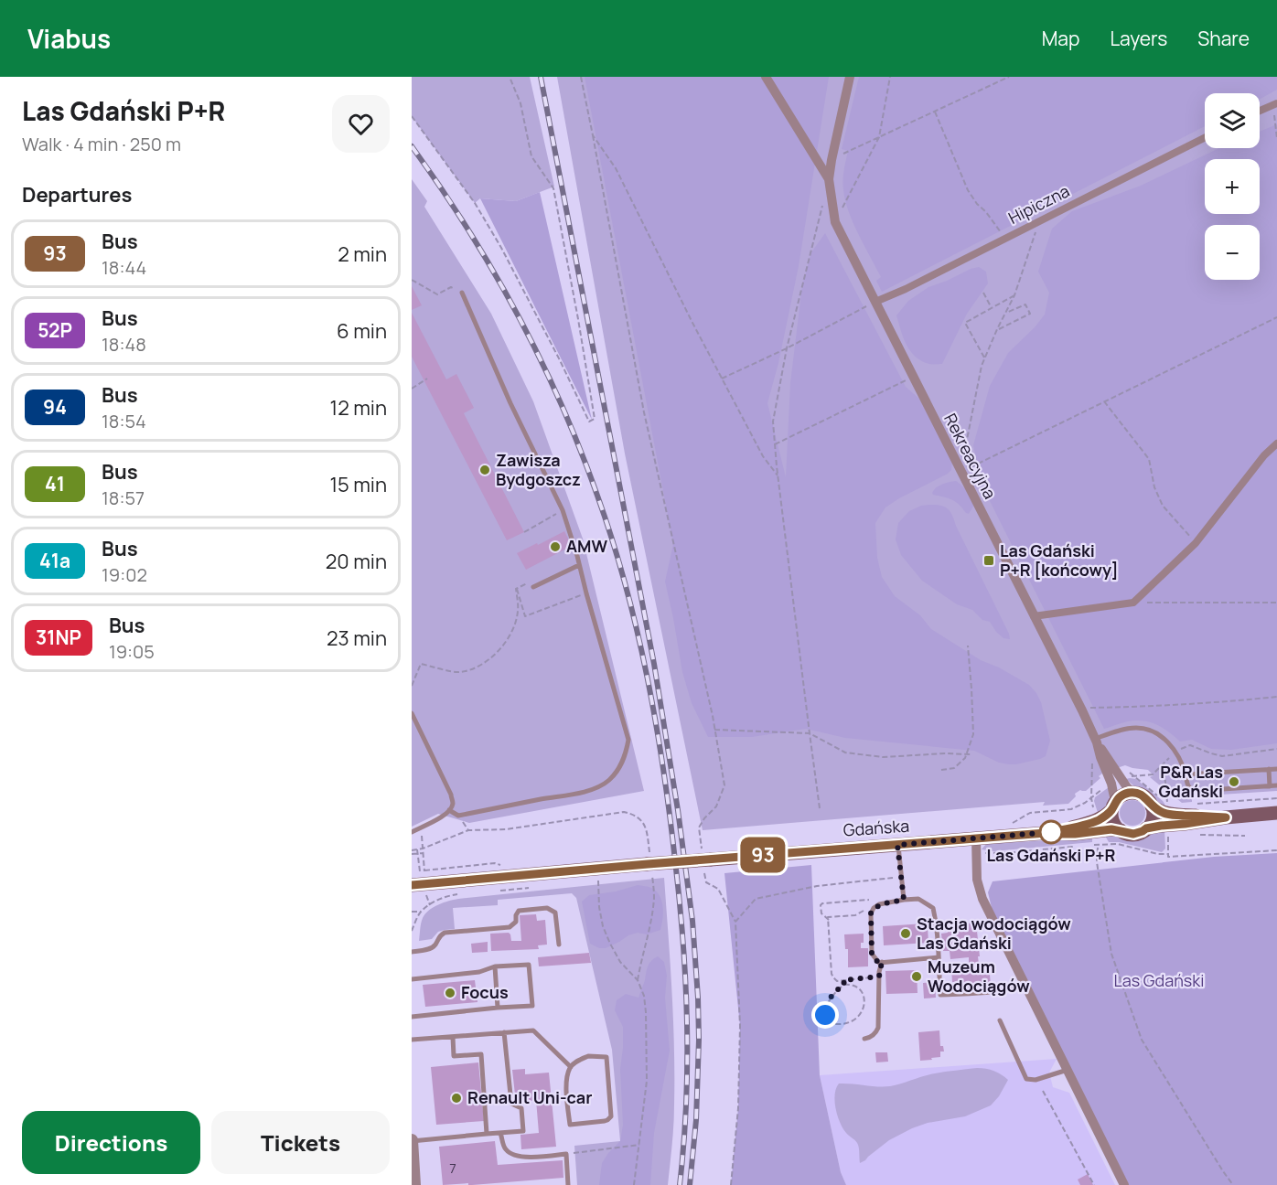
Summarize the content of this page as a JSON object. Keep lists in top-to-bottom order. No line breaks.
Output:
{"streets":{"main road":["Gdańska"],"street":["Hipiczna","Rekreacyjna"]},"crossings":[["Hipiczna","Rekreacyjna"],["Rekreacyjna","Gdańska"]],"parks":["Las Gdański"],"places":{"other":["Zawisza Bydgoszcz","AMW","P&R Las Gdański","Las Gdański P+R","Stacja wodociągów Las Gdański","Muzeum Wodociągów","Focus","Renault Uni-car"],"transit":["Las Gdański P+R [końcowy]"]},"lines":["bus line 93"],"house_numbers":["7"],"page":{"header":"Viabus","nav":["Map","Layers","Share"],"heading":[["Las Gdański P+R","Walk · 4 min · 250 m"],"Departures"],"on_map":"93","map_buttons":["+","−"],"list":[{"mark":"93","name":"Bus","note":"18:44","value":"2 min"},{"mark":"52P","name":"Bus","note":"18:48","value":"6 min"},{"mark":"94","name":"Bus","note":"18:54","value":"12 min"},{"mark":"41","name":"Bus","note":"18:57","value":"15 min"},{"mark":"41a","name":"Bus","note":"19:02","value":"20 min"},{"mark":"31NP","name":"Bus","note":"19:05","value":"23 min"}],"buttons":["Directions","Tickets"]}}
